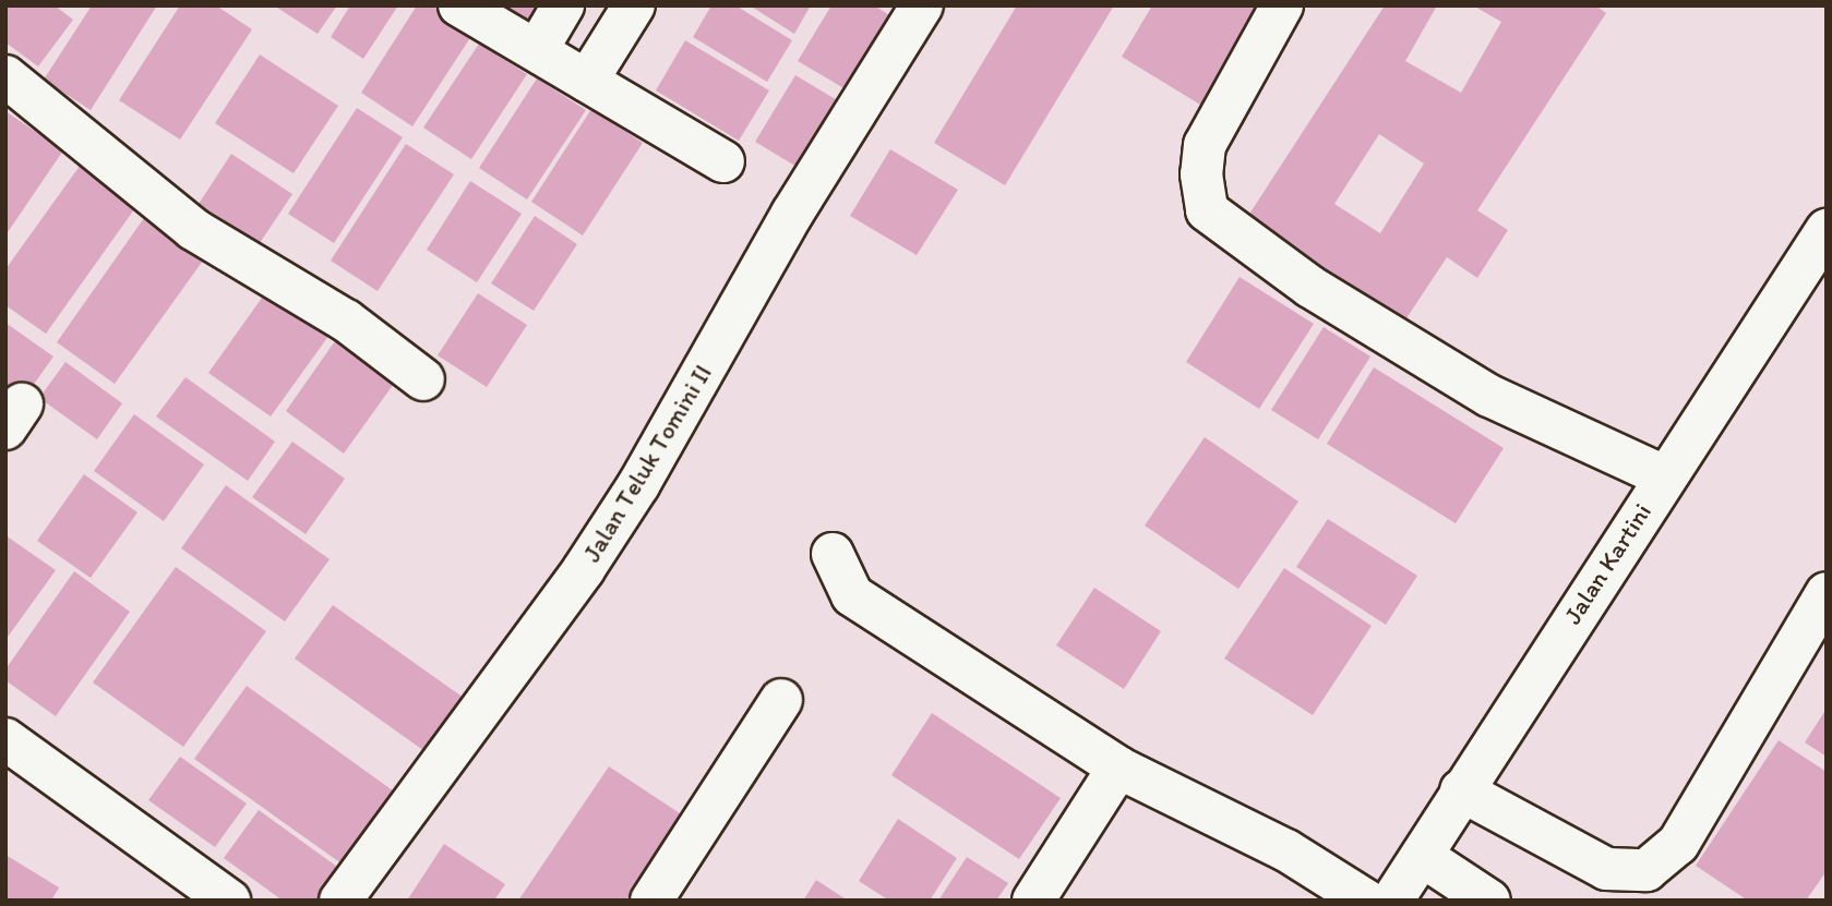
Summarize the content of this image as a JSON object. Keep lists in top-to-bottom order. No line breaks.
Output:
{"streets":{"street":["Jalan Teluk Tomini II","Jalan Kartini"]}}
